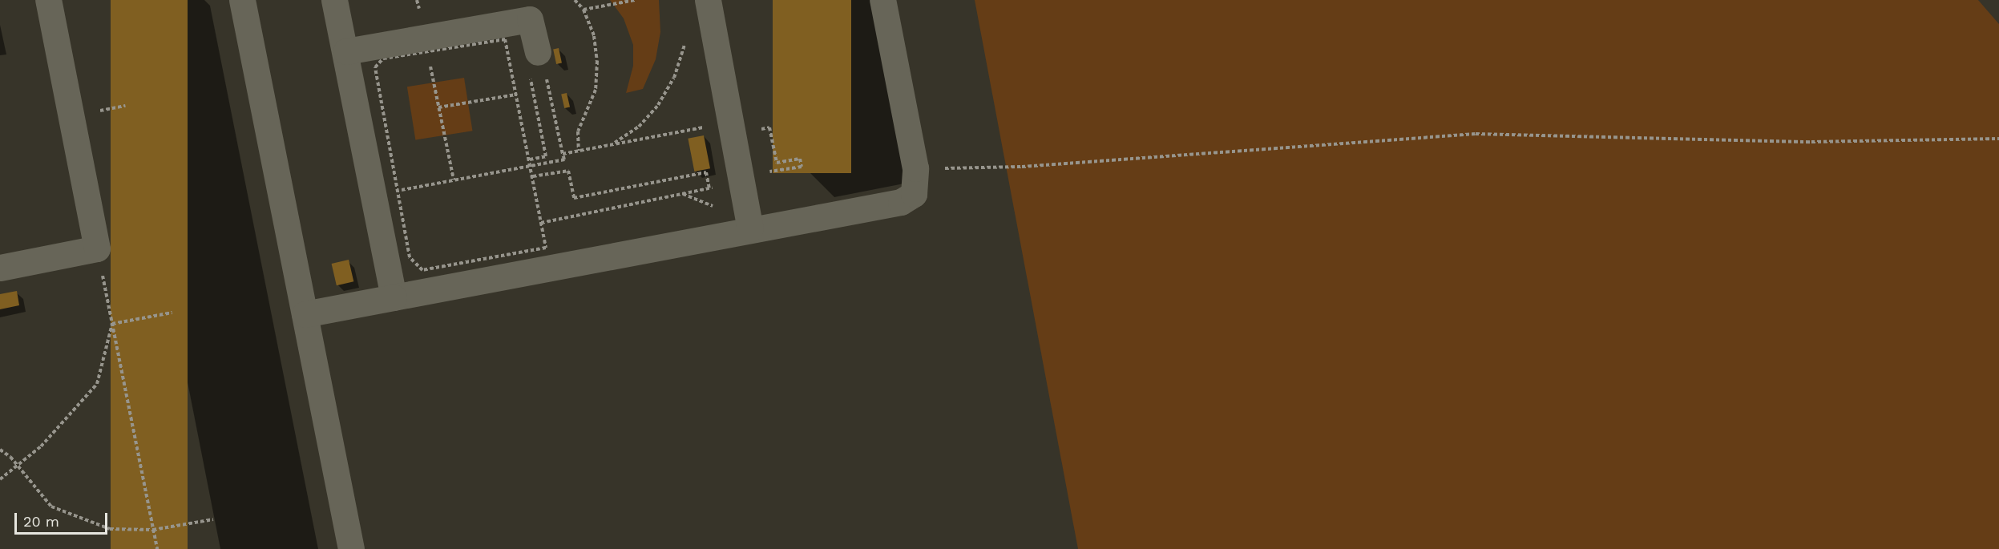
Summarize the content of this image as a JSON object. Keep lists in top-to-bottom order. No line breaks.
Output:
{"scale_bar":"20 m"}
